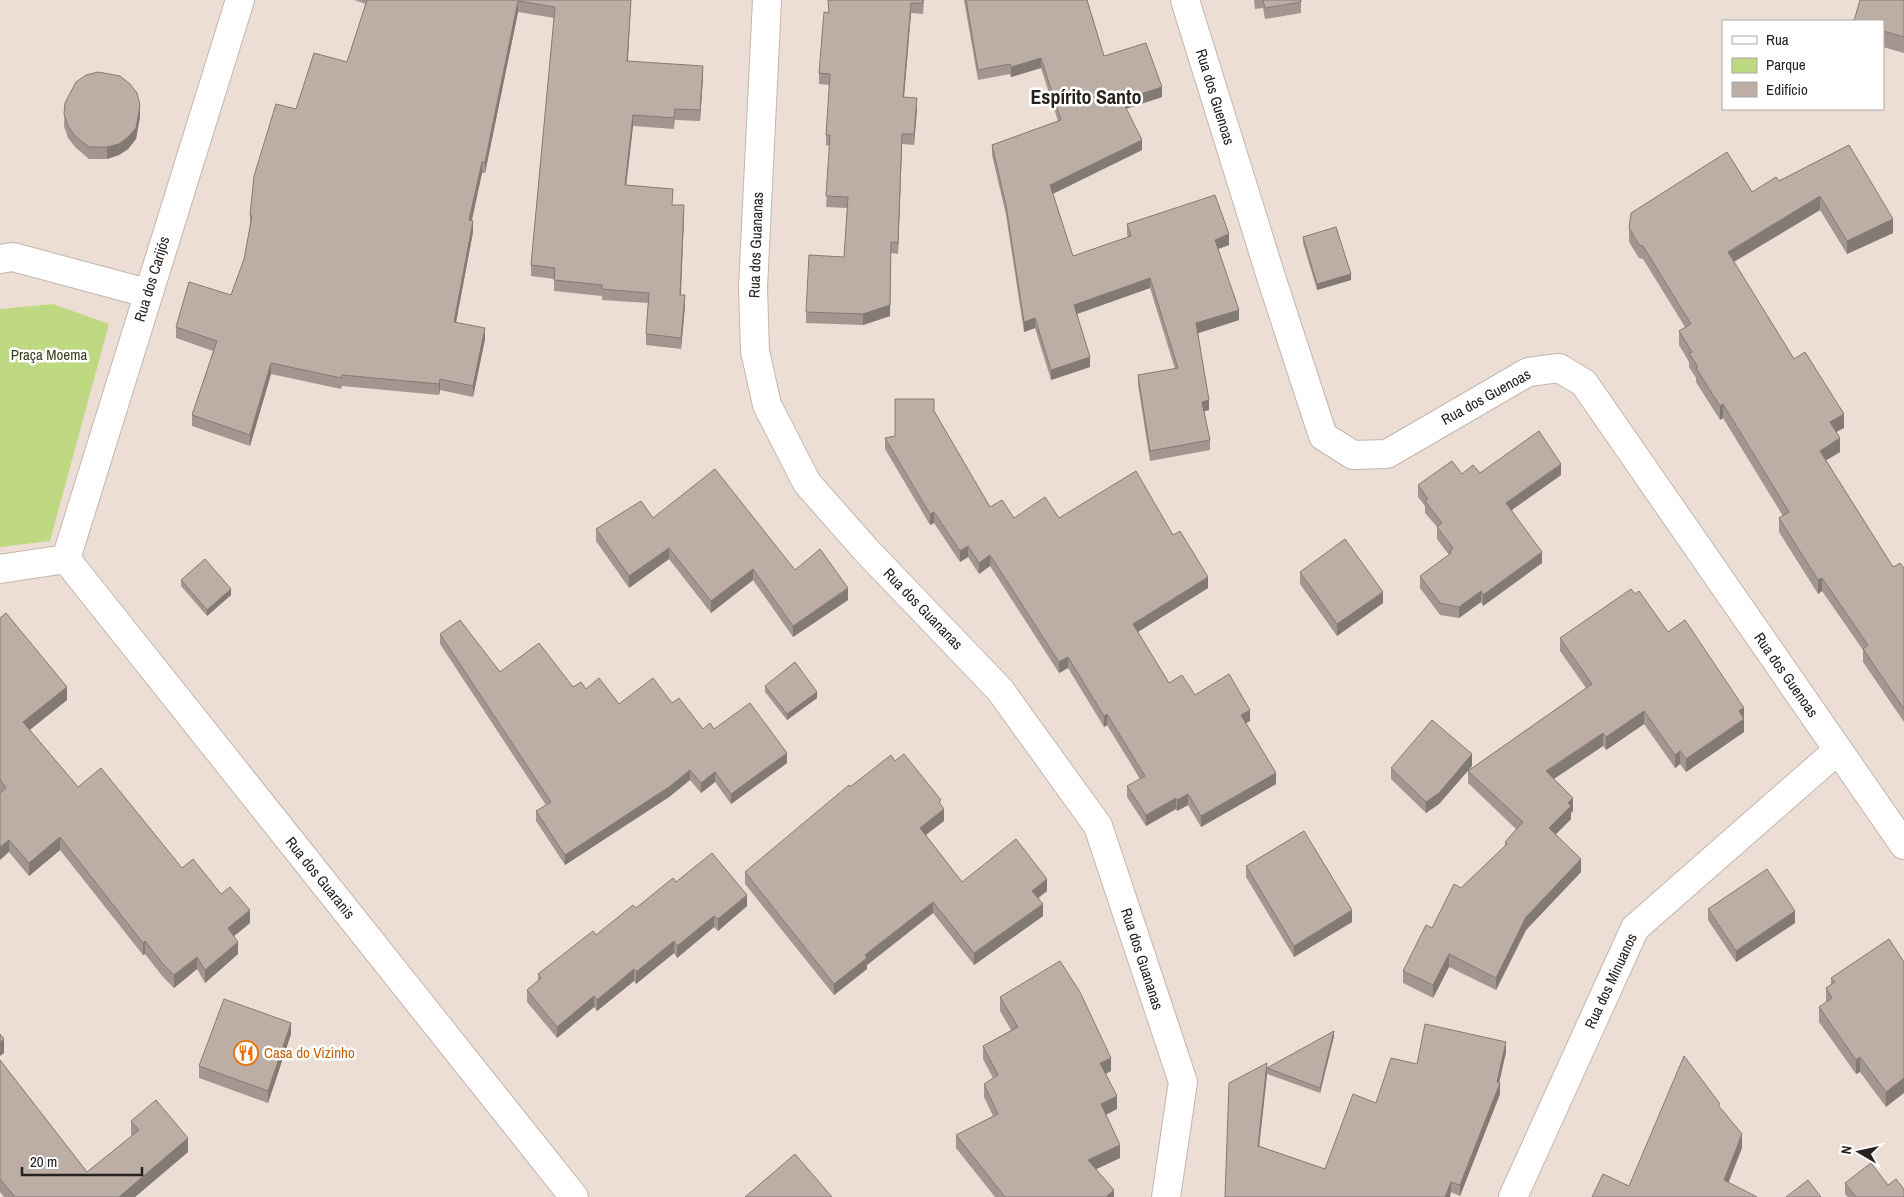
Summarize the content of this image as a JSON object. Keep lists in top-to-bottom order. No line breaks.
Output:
{"streets":{"street":["Rua dos Guenoas","Rua dos Guananas","Rua dos Carijós","Rua dos Guaranis","Rua dos Minuanos"]},"crossings":[["Rua dos Guenoas","Rua dos Minuanos"],["Rua dos Carijós","Rua dos Guaranis"]],"districts":["Espírito Santo"],"parks":["Praça Moema"],"places":{"restaurant":["Casa do Vizinho"]},"legend":["Rua","Parque","Edifício"],"scale_bar":"20 m","north":"left"}
